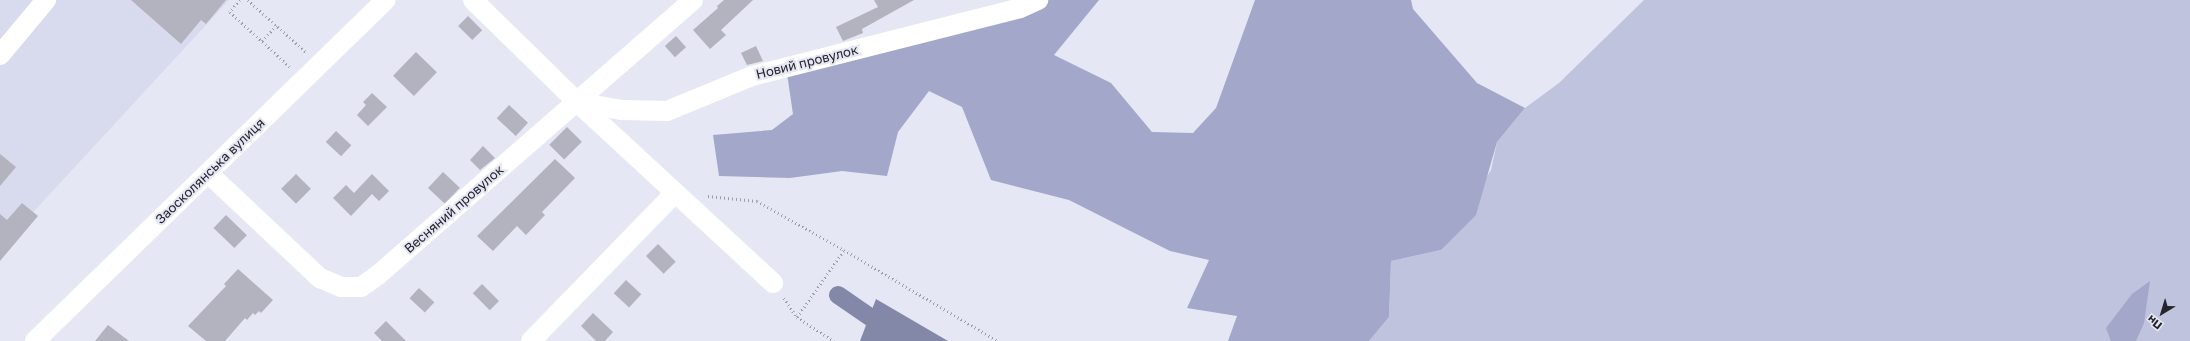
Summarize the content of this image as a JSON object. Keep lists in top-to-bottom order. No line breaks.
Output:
{"streets":{"street":["Новий провулок","Заосколянська вулиця","Весняний провулок"]},"crossings":[["Новий провулок","Весняний провулок"],["Заосколянська вулиця","Весняний провулок"]],"north":"bottom left"}
